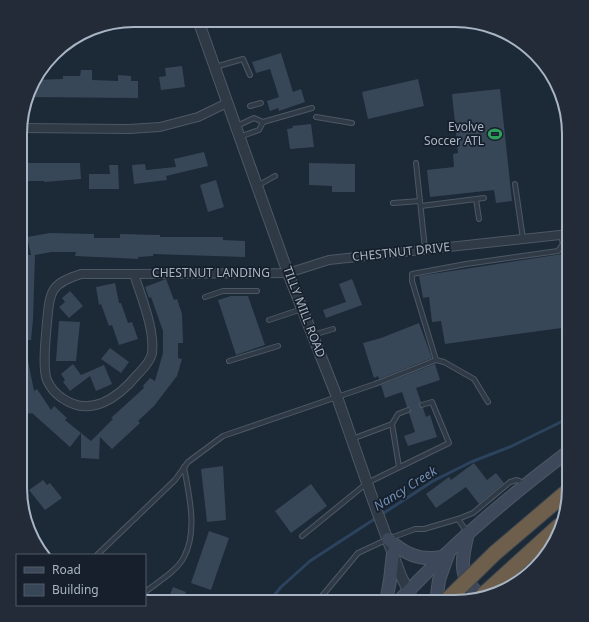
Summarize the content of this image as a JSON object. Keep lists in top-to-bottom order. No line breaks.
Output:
{"streets":{"street":["CHESTNUT DRIVE","CHESTNUT LANDING","TILLY MILL ROAD"]},"crossings":[["CHESTNUT DRIVE","CHESTNUT LANDING"],["CHESTNUT DRIVE","TILLY MILL ROAD"],["CHESTNUT LANDING","TILLY MILL ROAD"]],"water":["Nancy Creek"],"places":{"sports":["Evolve Soccer ATL"]},"legend":["Road","Building"]}
